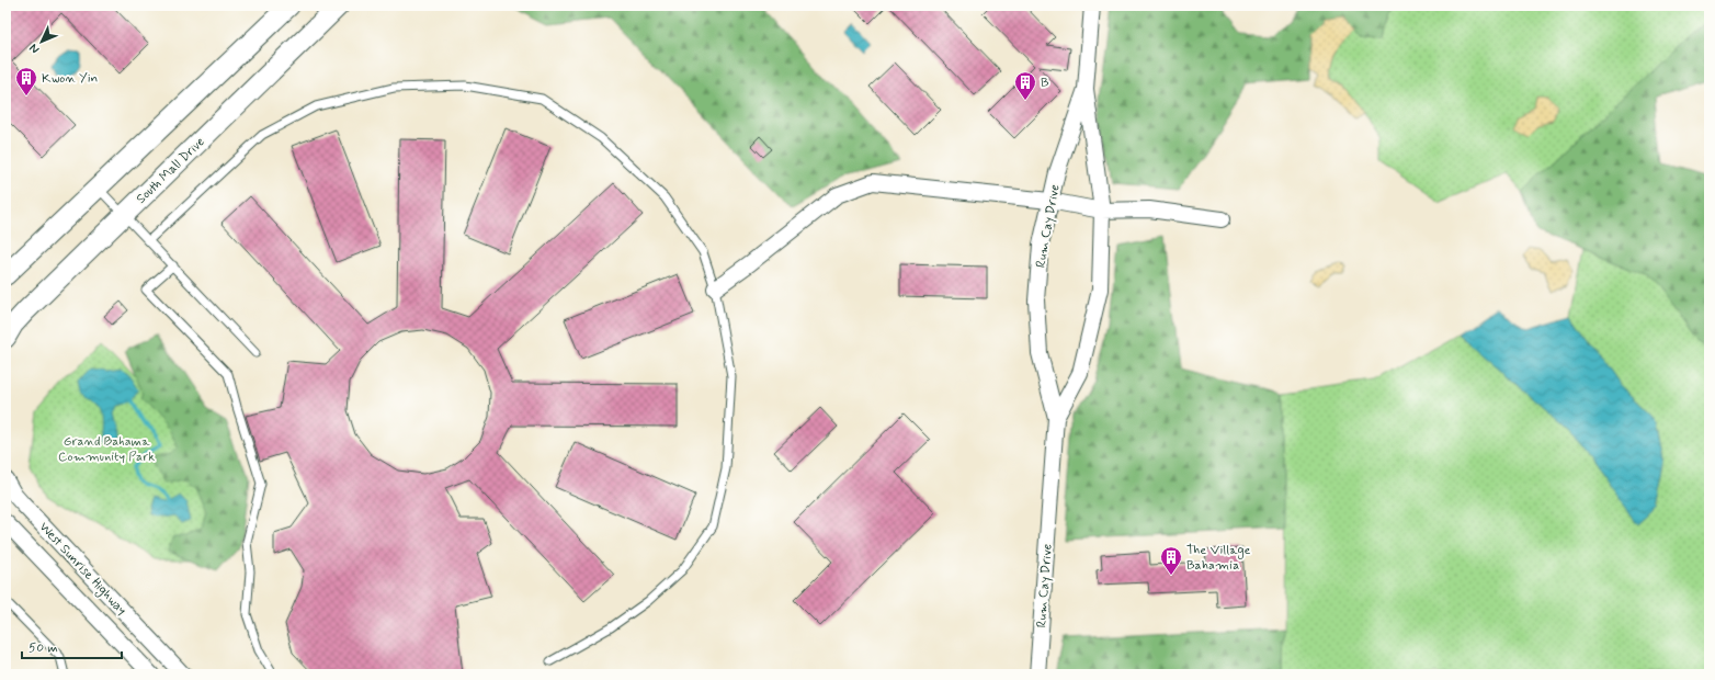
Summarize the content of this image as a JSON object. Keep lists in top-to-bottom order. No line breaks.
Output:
{"streets":{"street":["South Mall Drive","Rum Cay Drive","West Sunrise Highway"]},"parks":["Grand Bahama Community Park"],"places":{"building":["Kwon Yin","B","The Village Bahamia"]},"scale_bar":"50 m","north":"bottom left"}
